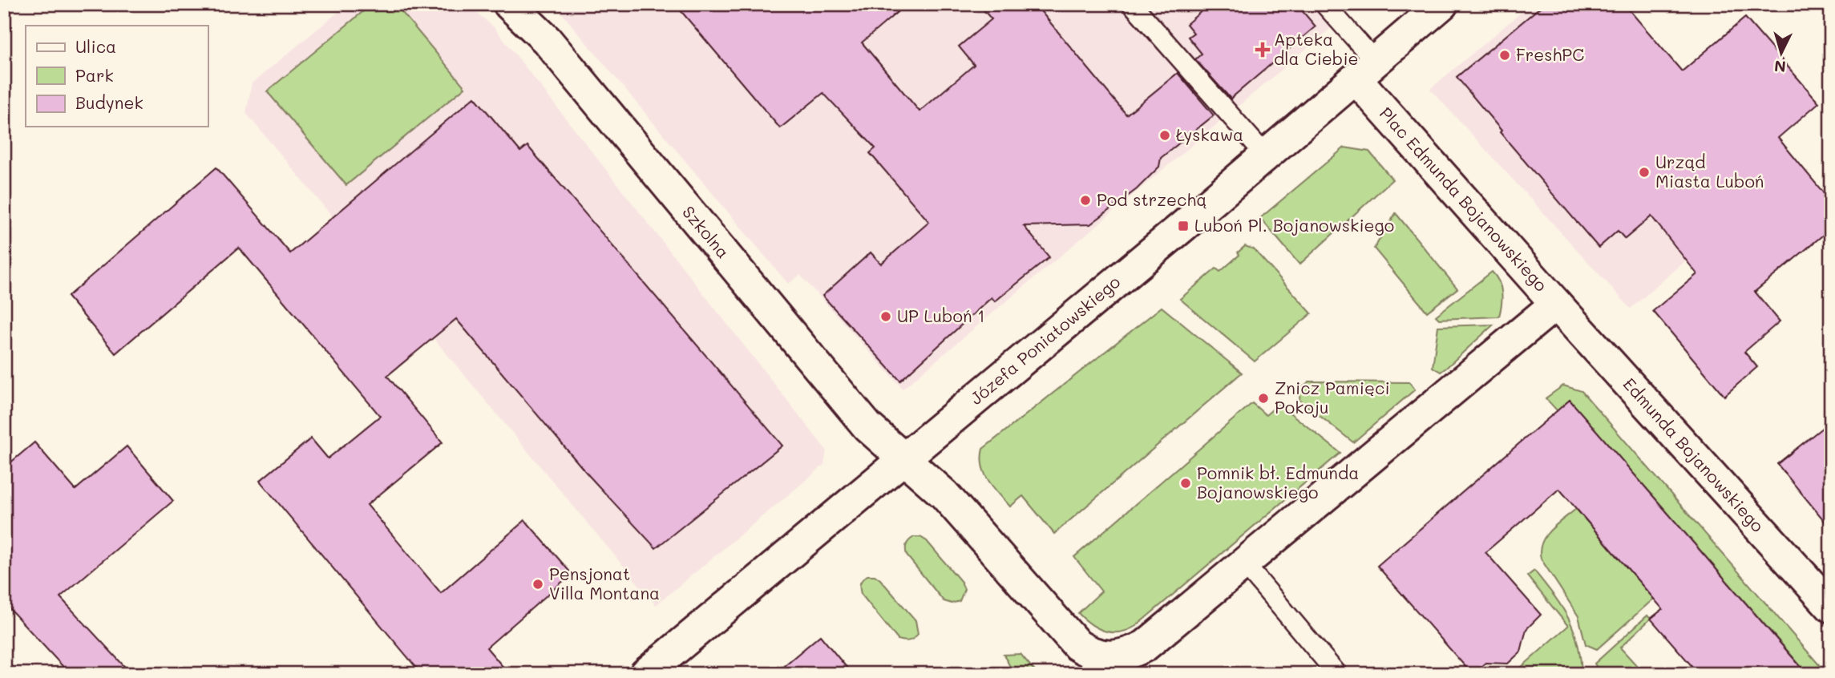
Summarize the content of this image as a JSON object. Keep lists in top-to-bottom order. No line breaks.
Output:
{"streets":{"street":["Plac Edmunda Bojanowskiego","Szkolna","Józefa Poniatowskiego","Edmunda Bojanowskiego"]},"crossings":[["Plac Edmunda Bojanowskiego","Szkolna"],["Plac Edmunda Bojanowskiego","Józefa Poniatowskiego"],["Plac Edmunda Bojanowskiego","Edmunda Bojanowskiego"],["Szkolna","Józefa Poniatowskiego"]],"places":{"health":["Apteka dla Ciebie"],"other":["FreshPC","Łyskawa","Urząd Miasta Luboń","Pod strzechą","UP Luboń 1","Znicz Pamięci Pokoju","Pomnik bł. Edmunda Bojanowskiego","Pensjonat Villa Montana"],"transit":["Luboń Pl. Bojanowskiego"]},"legend":["Ulica","Park","Budynek"],"north":"bottom"}
